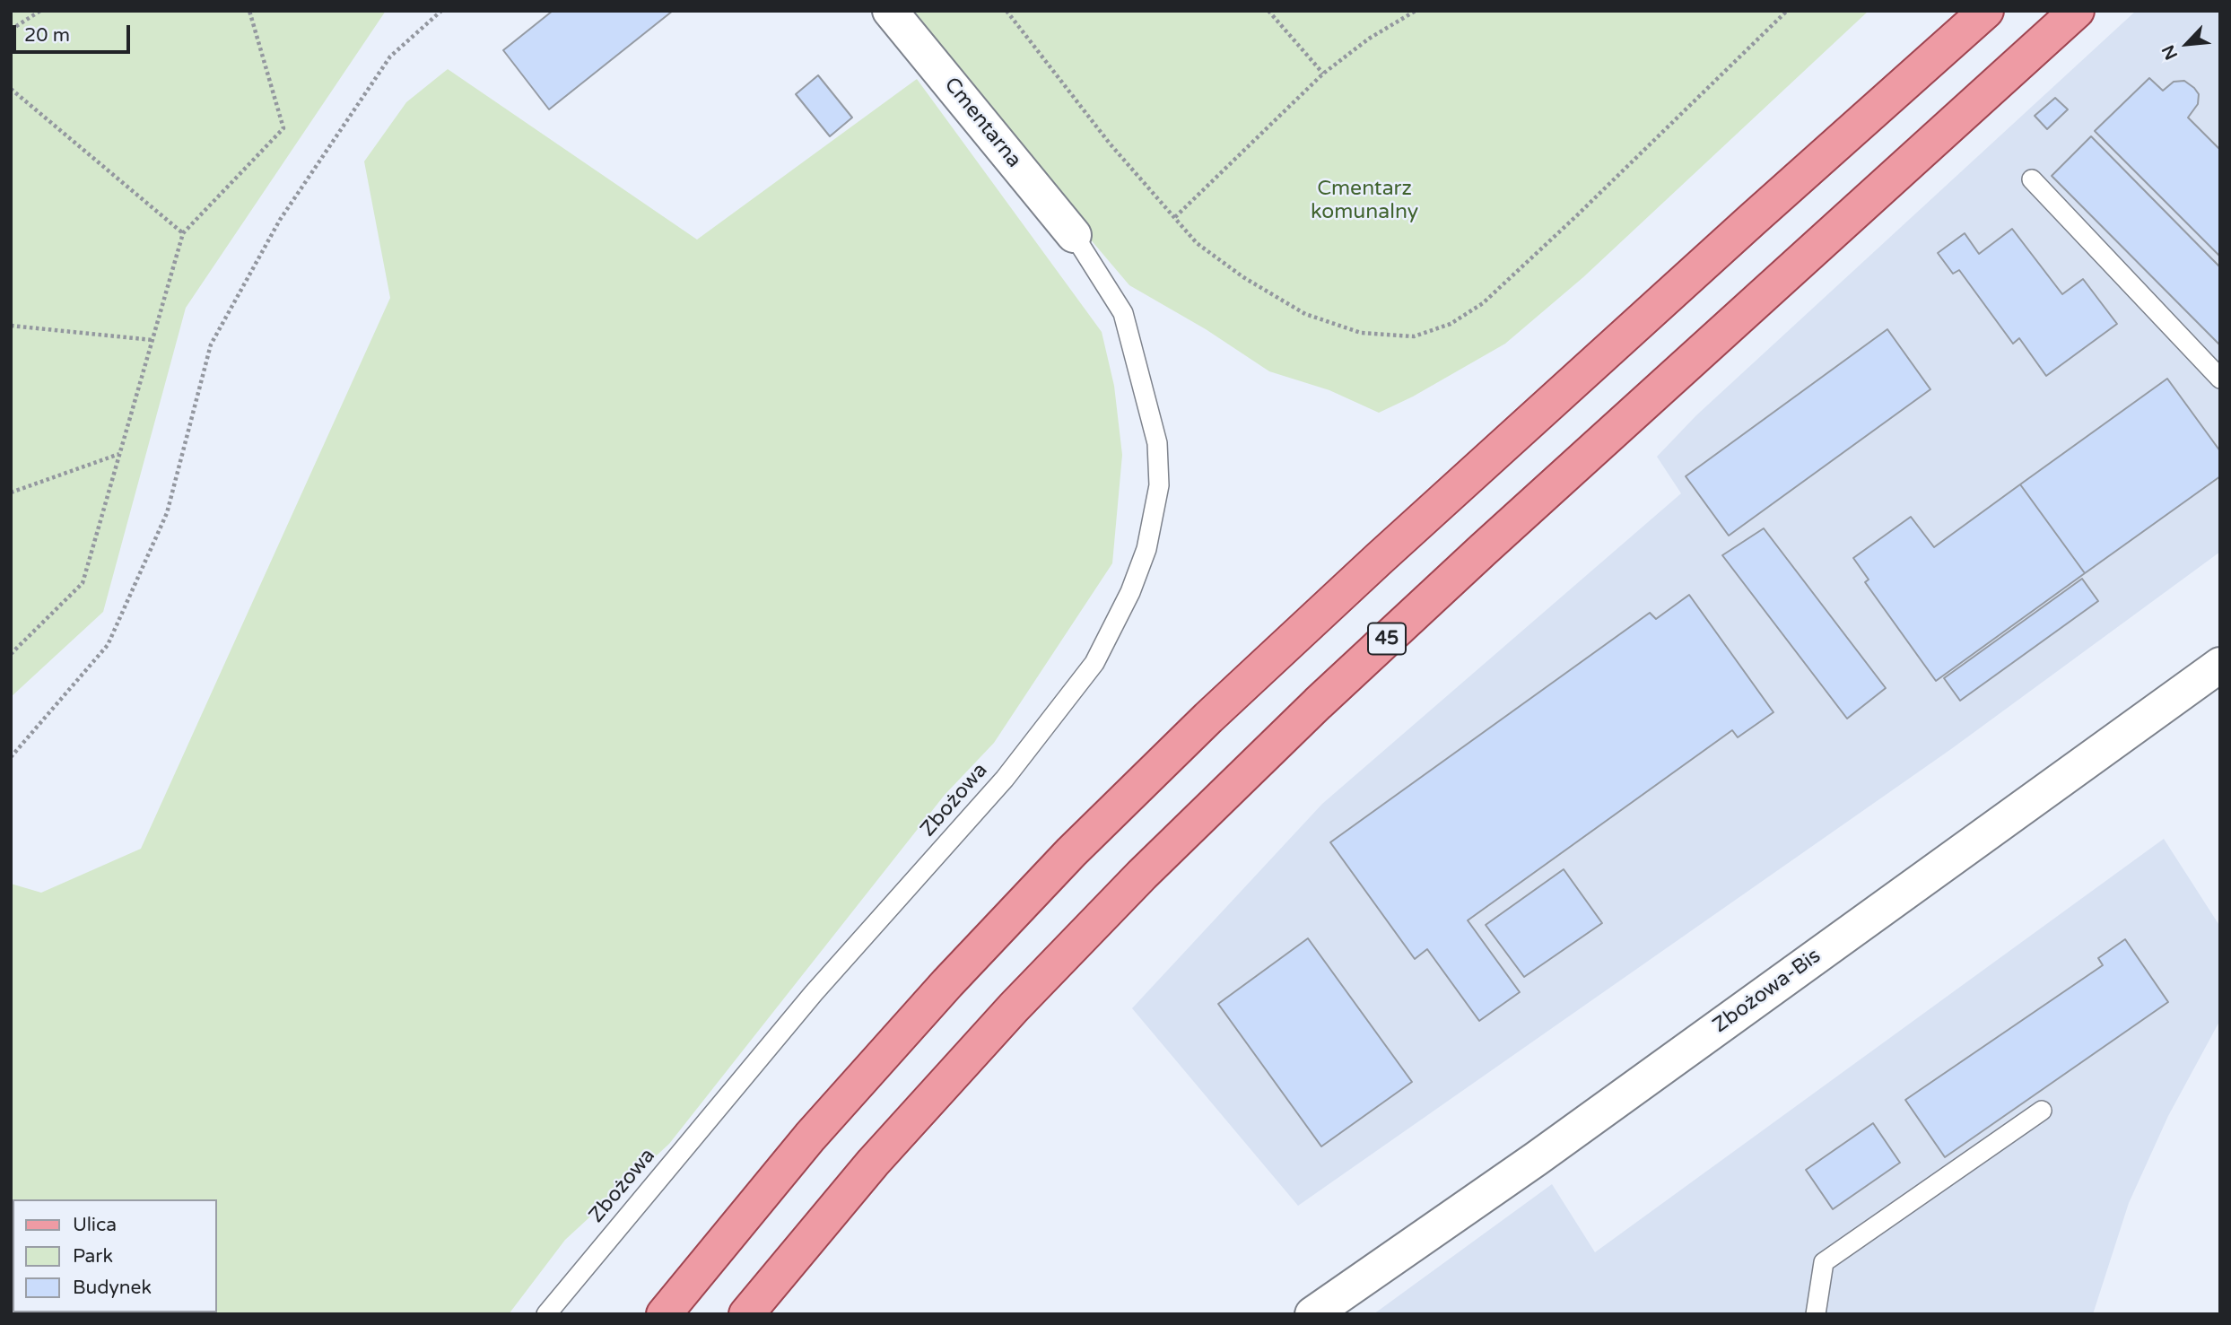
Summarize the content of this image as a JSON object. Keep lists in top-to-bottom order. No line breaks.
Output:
{"streets":{"main road":["45"],"street":["Cmentarna","Zbożowa-Bis"],"lane":["Zbożowa"]},"crossings":[["Cmentarna","Zbożowa"]],"parks":["Cmentarz komunalny"],"legend":["Ulica","Park","Budynek"],"scale_bar":"20 m","north":"bottom left"}
